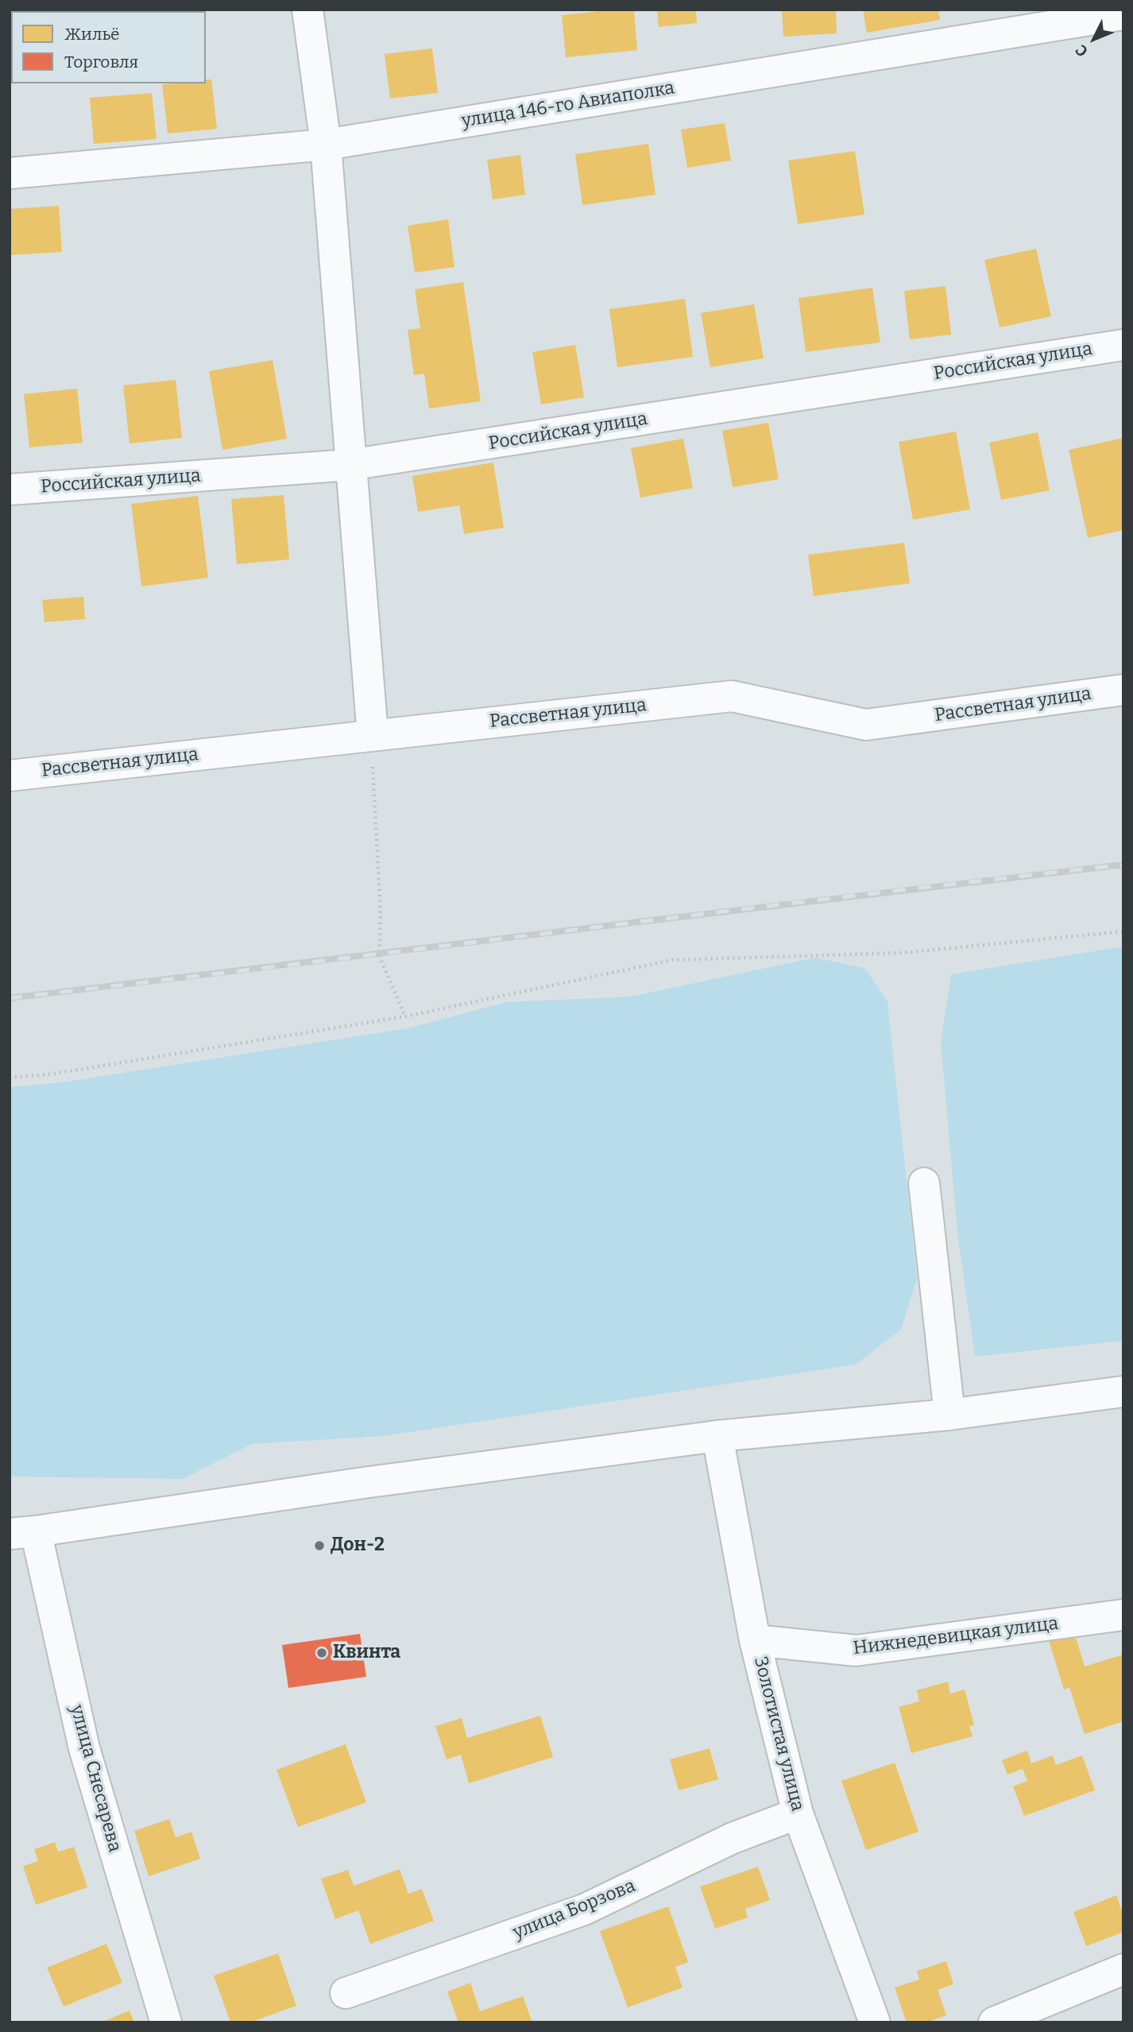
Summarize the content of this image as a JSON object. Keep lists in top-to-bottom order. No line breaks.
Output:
{"streets":{"street":["улица 146-го Авиаполка","Российская улица","Рассветная улица","Нижнедевицкая улица","Золотистая улица","улица Снесарева","улица Борзова"]},"crossings":[["Нижнедевицкая улица","Золотистая улица"],["Золотистая улица","улица Борзова"]],"places":["Дон-2","Квинта"],"legend":["Жильё","Торговля"],"north":"bottom left"}
